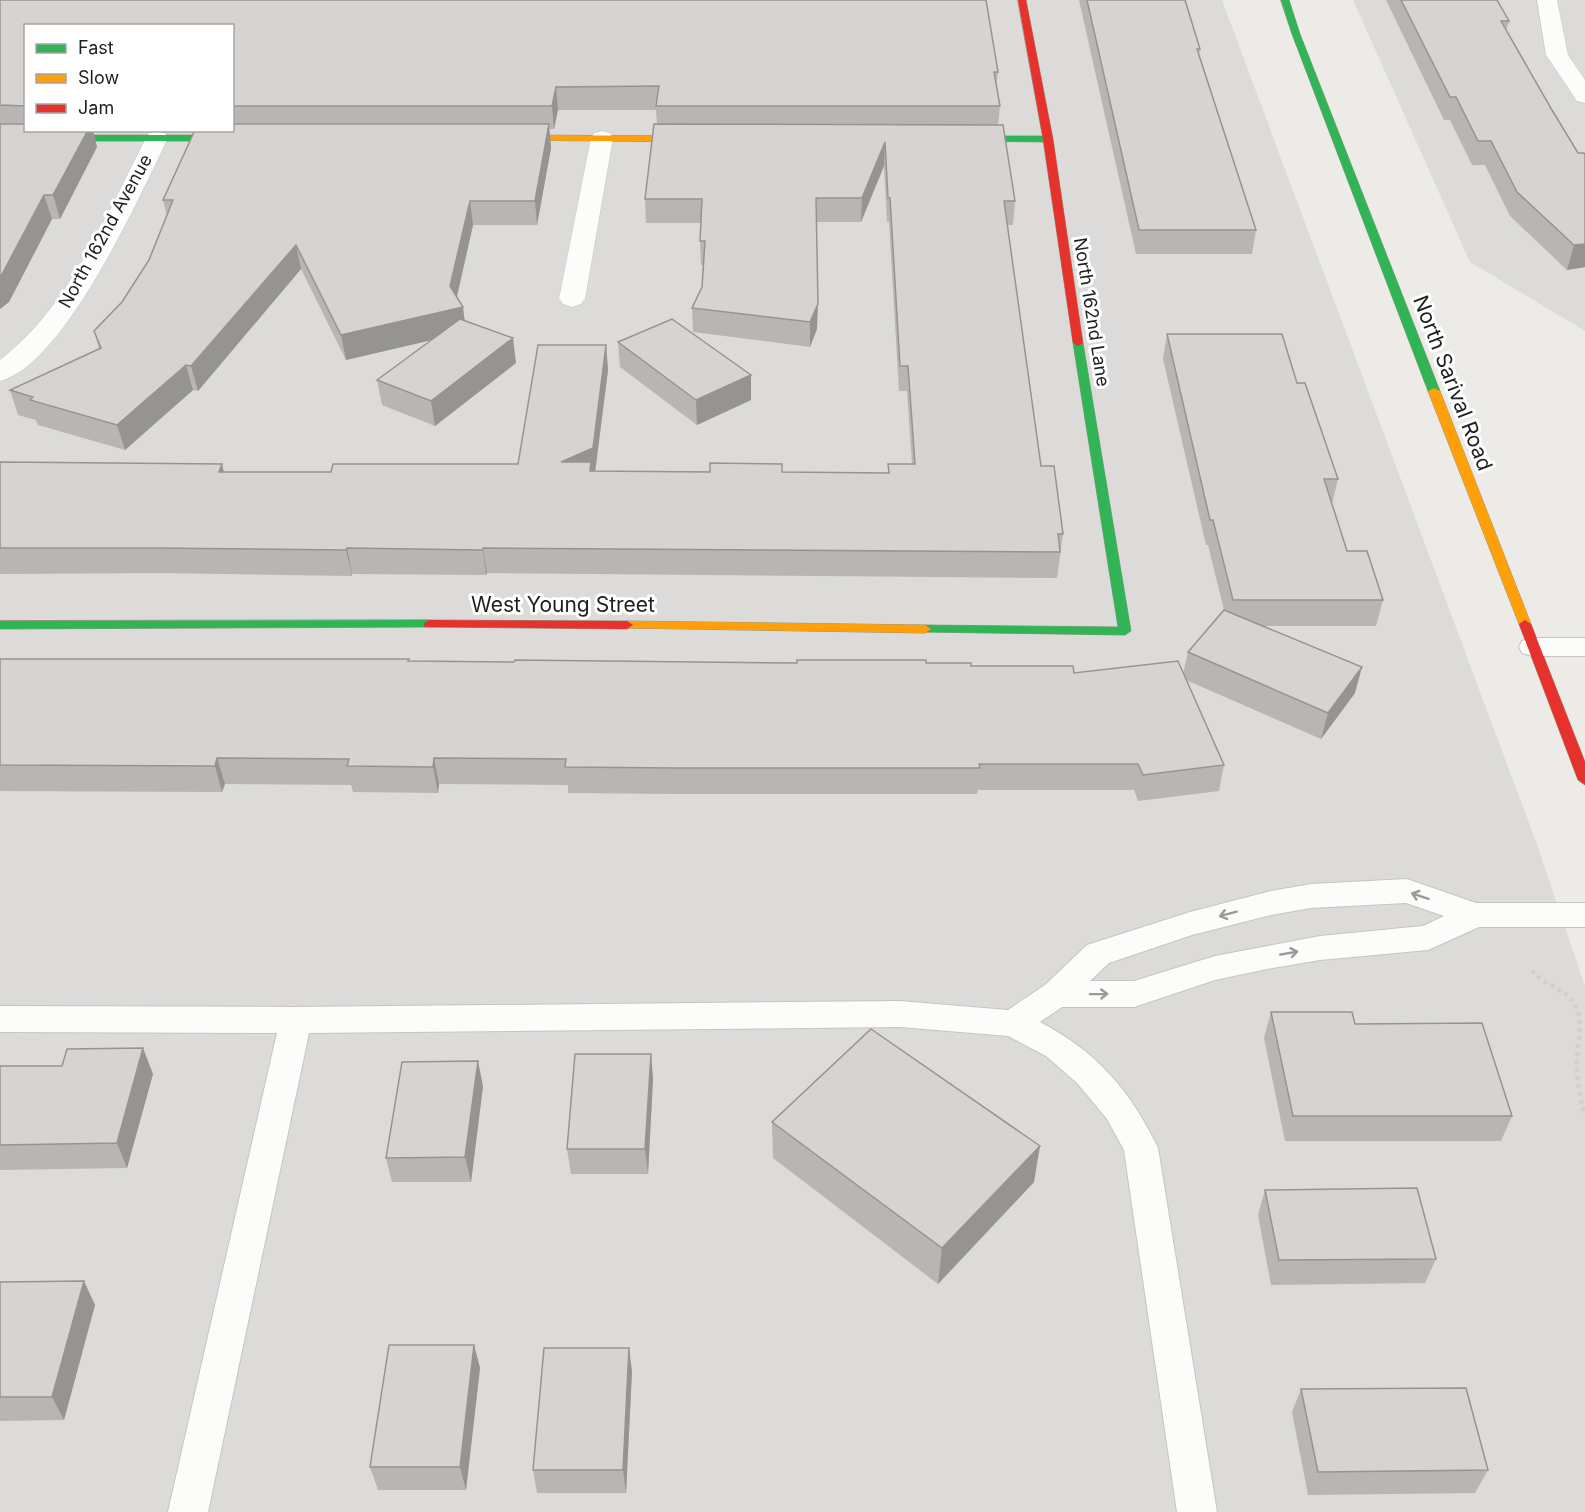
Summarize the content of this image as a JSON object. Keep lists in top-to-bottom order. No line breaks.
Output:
{"streets":{"street":["North 162nd Avenue","North 162nd Lane","North Sarival Road","West Young Street"]},"crossings":[["North 162nd Lane","West Young Street"]],"legend":["Fast","Slow","Jam"]}
